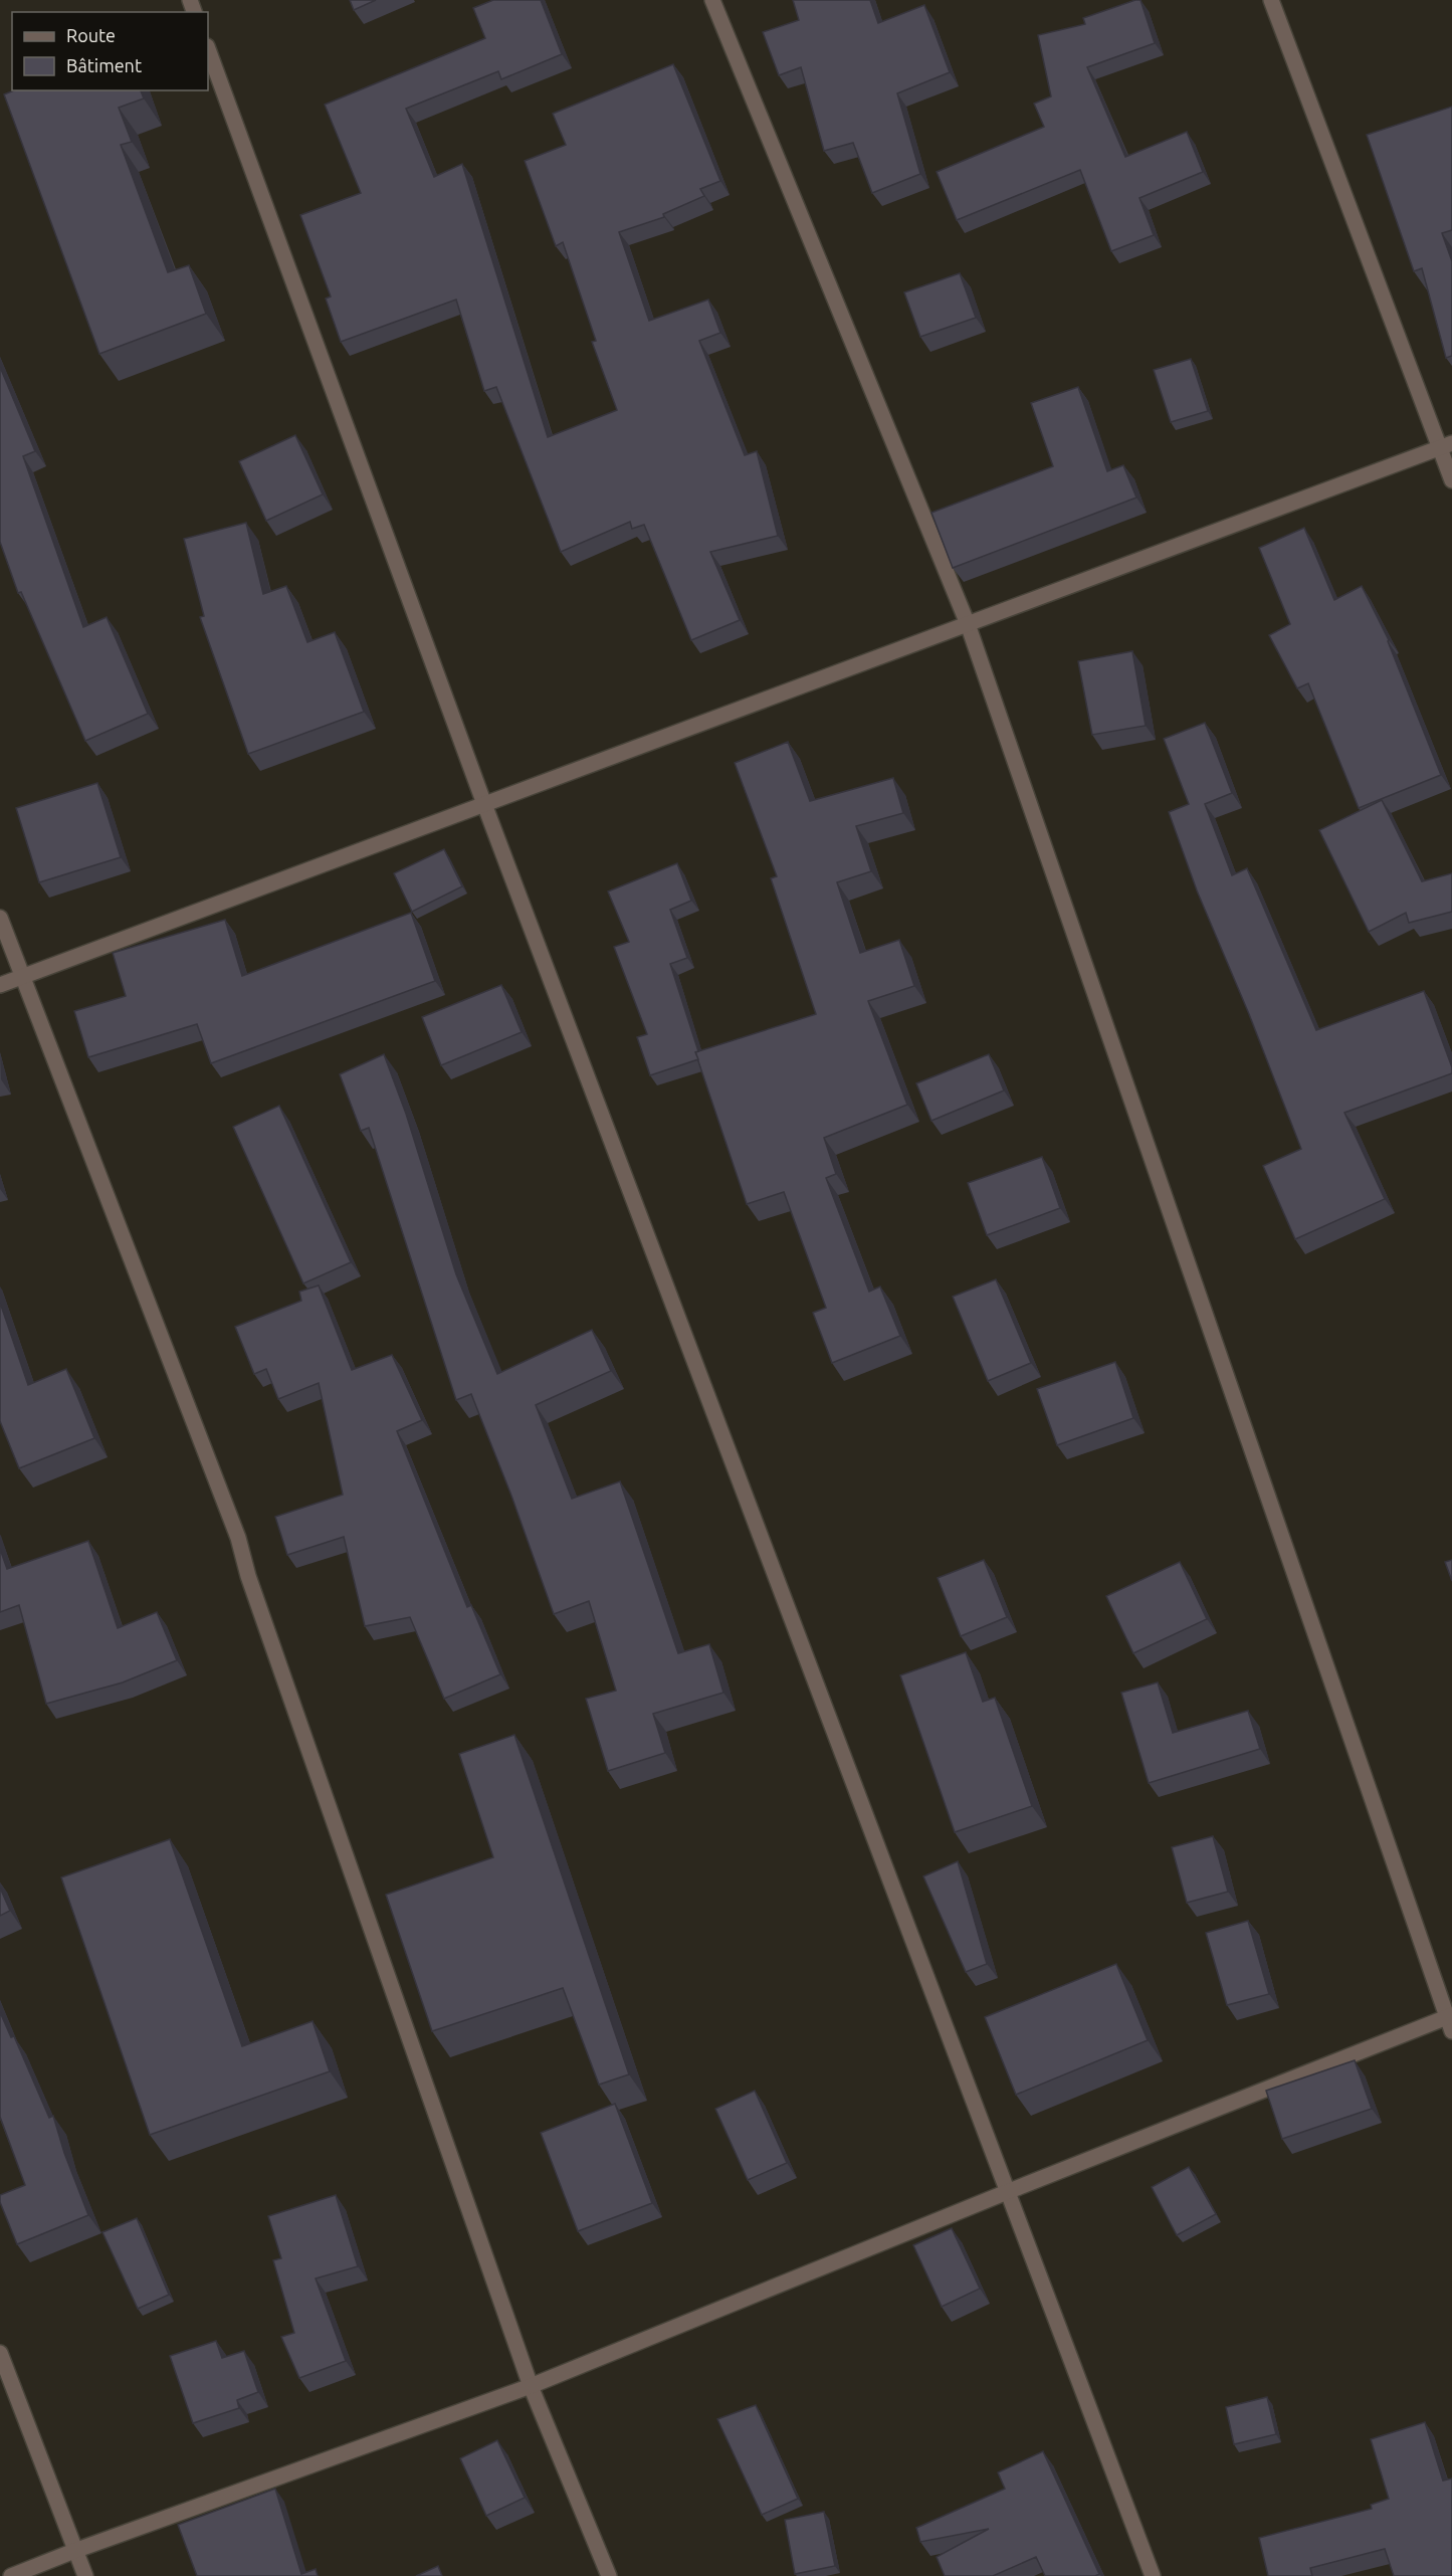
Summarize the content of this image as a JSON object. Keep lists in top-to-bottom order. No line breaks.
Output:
{"legend":["Route","Bâtiment"]}
